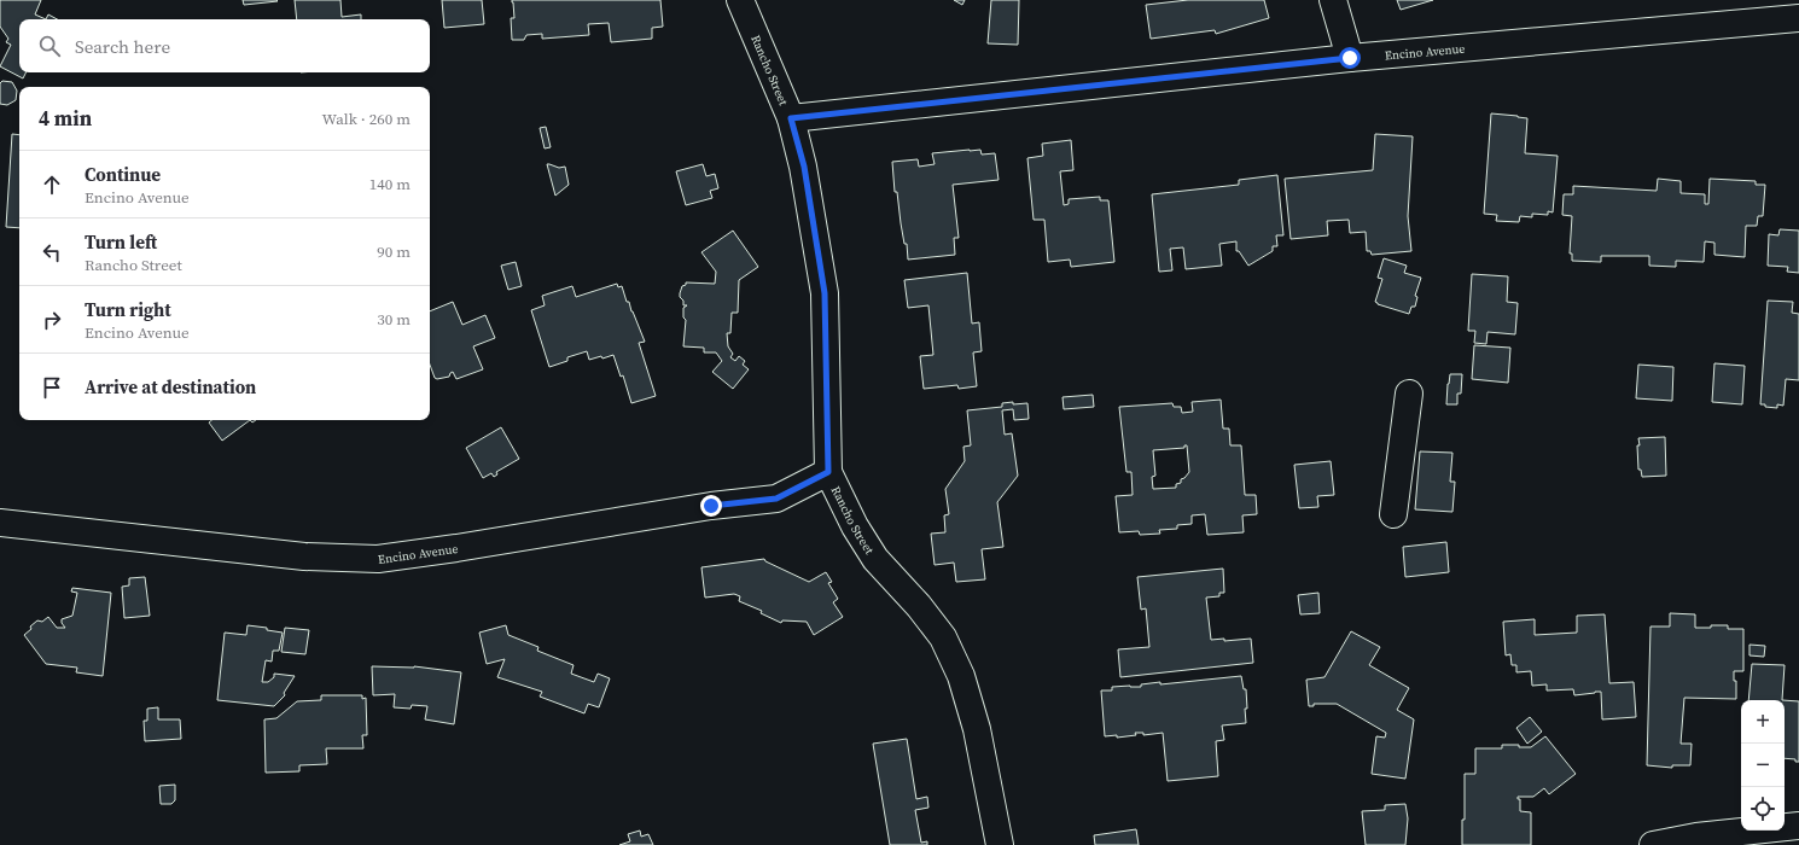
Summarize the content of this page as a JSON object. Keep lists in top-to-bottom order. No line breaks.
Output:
{"streets":{"street":["Encino Avenue","Rancho Street"]},"crossings":[["Encino Avenue","Rancho Street"]],"page":{"search":"Search here","heading":["4 min","Walk · 260 m"],"list":[["Continue","Encino Avenue","140 m"],["Turn left","Rancho Street","90 m"],["Turn right","Encino Avenue","30 m"],"Arrive at destination"],"map_buttons":["+","−"]}}
